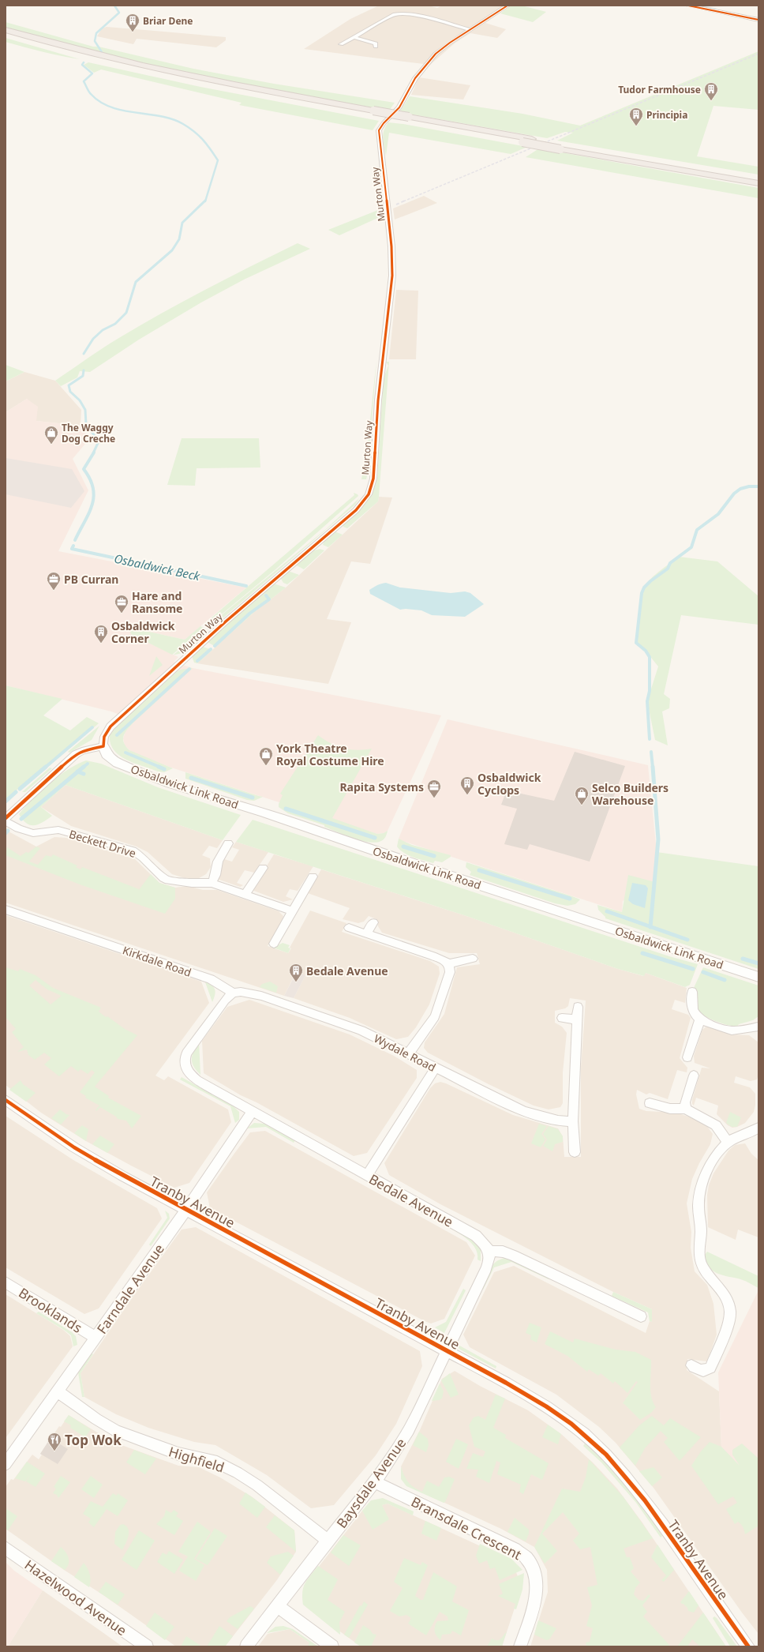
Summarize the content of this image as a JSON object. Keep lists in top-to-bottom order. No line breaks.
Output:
{"streets":{"street":["Murton Way","Osbaldwick Link Road","Beckett Drive","Kirkdale Road","Wydale Road","Bedale Avenue","Tranby Avenue","Farndale Avenue","Brooklands","Highfield","Baysdale Avenue","Bransdale Crescent","Hazelwood Avenue"]},"crossings":[["Murton Way","Osbaldwick Link Road"],["Kirkdale Road","Wydale Road"],["Kirkdale Road","Bedale Avenue"],["Wydale Road","Bedale Avenue"],["Bedale Avenue","Farndale Avenue"],["Bedale Avenue","Baysdale Avenue"],["Tranby Avenue","Farndale Avenue"],["Tranby Avenue","Baysdale Avenue"],["Farndale Avenue","Brooklands"],["Farndale Avenue","Highfield"],["Highfield","Baysdale Avenue"],["Baysdale Avenue","Bransdale Crescent"]],"water":["Osbaldwick Beck"],"places":{"building":["Briar Dene","Tudor Farmhouse","Principia","Osbaldwick Corner","Osbaldwick Cyclops","Bedale Avenue"],"shop":["The Waggy Dog Creche","York Theatre Royal Costume Hire","Selco Builders Warehouse"],"office":["PB Curran","Hare and Ransome","Rapita Systems"],"restaurant":["Top Wok"]}}
